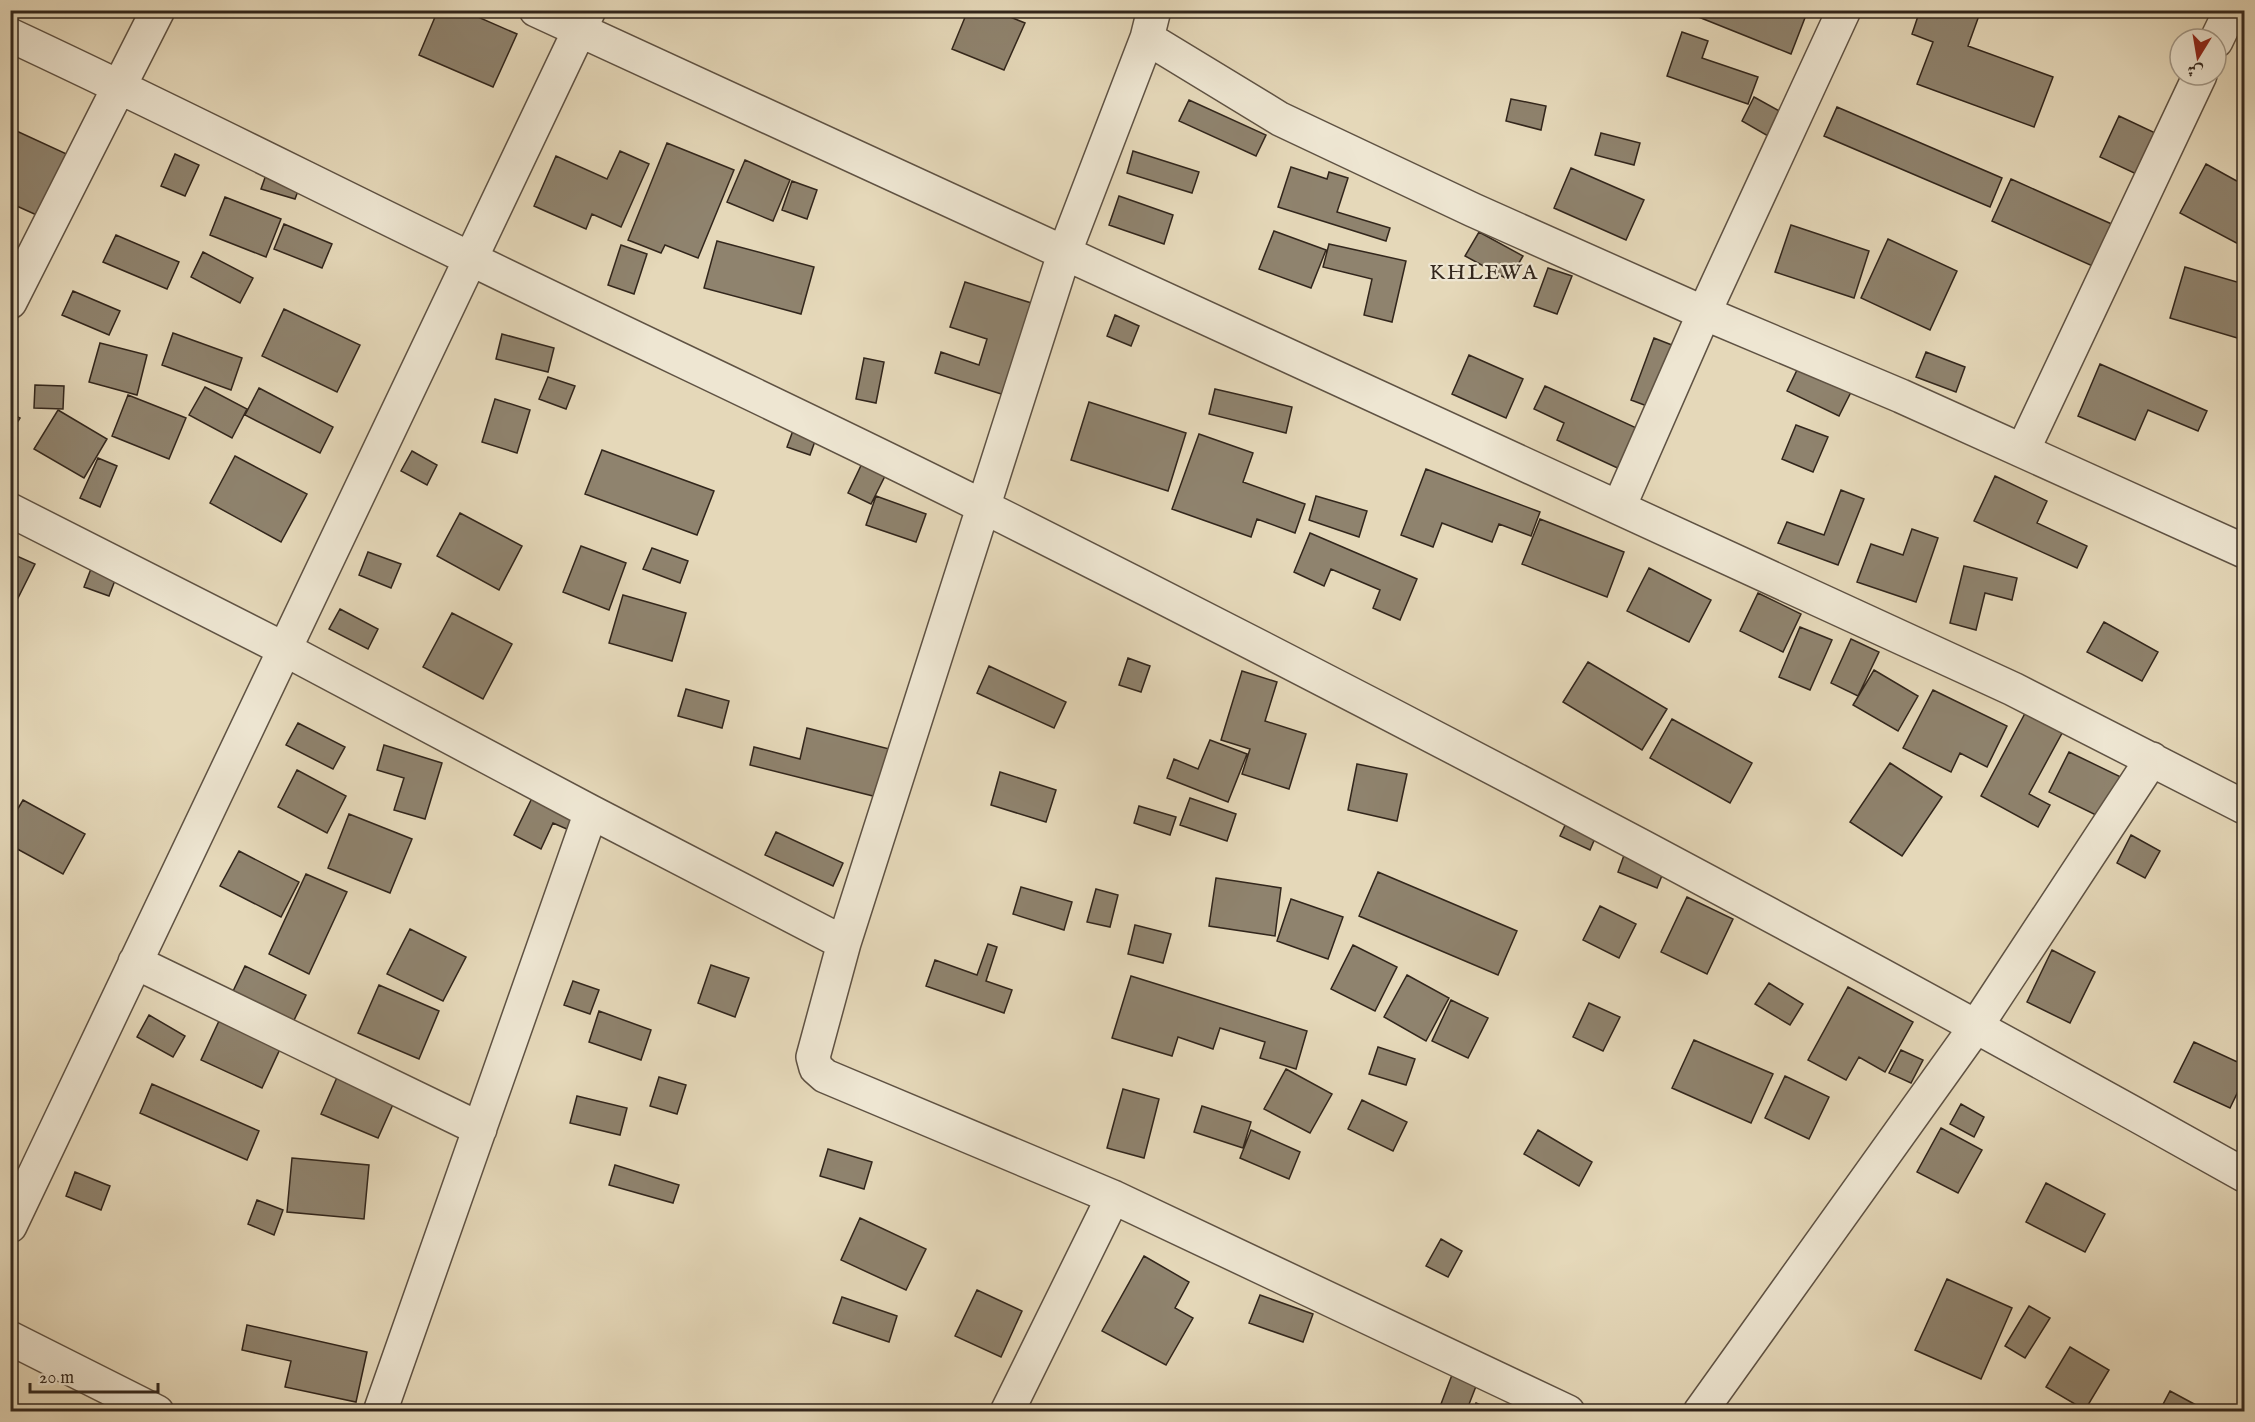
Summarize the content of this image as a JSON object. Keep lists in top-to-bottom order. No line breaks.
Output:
{"districts":["KHLEWA"],"scale_bar":"20 m","north":"bottom"}
